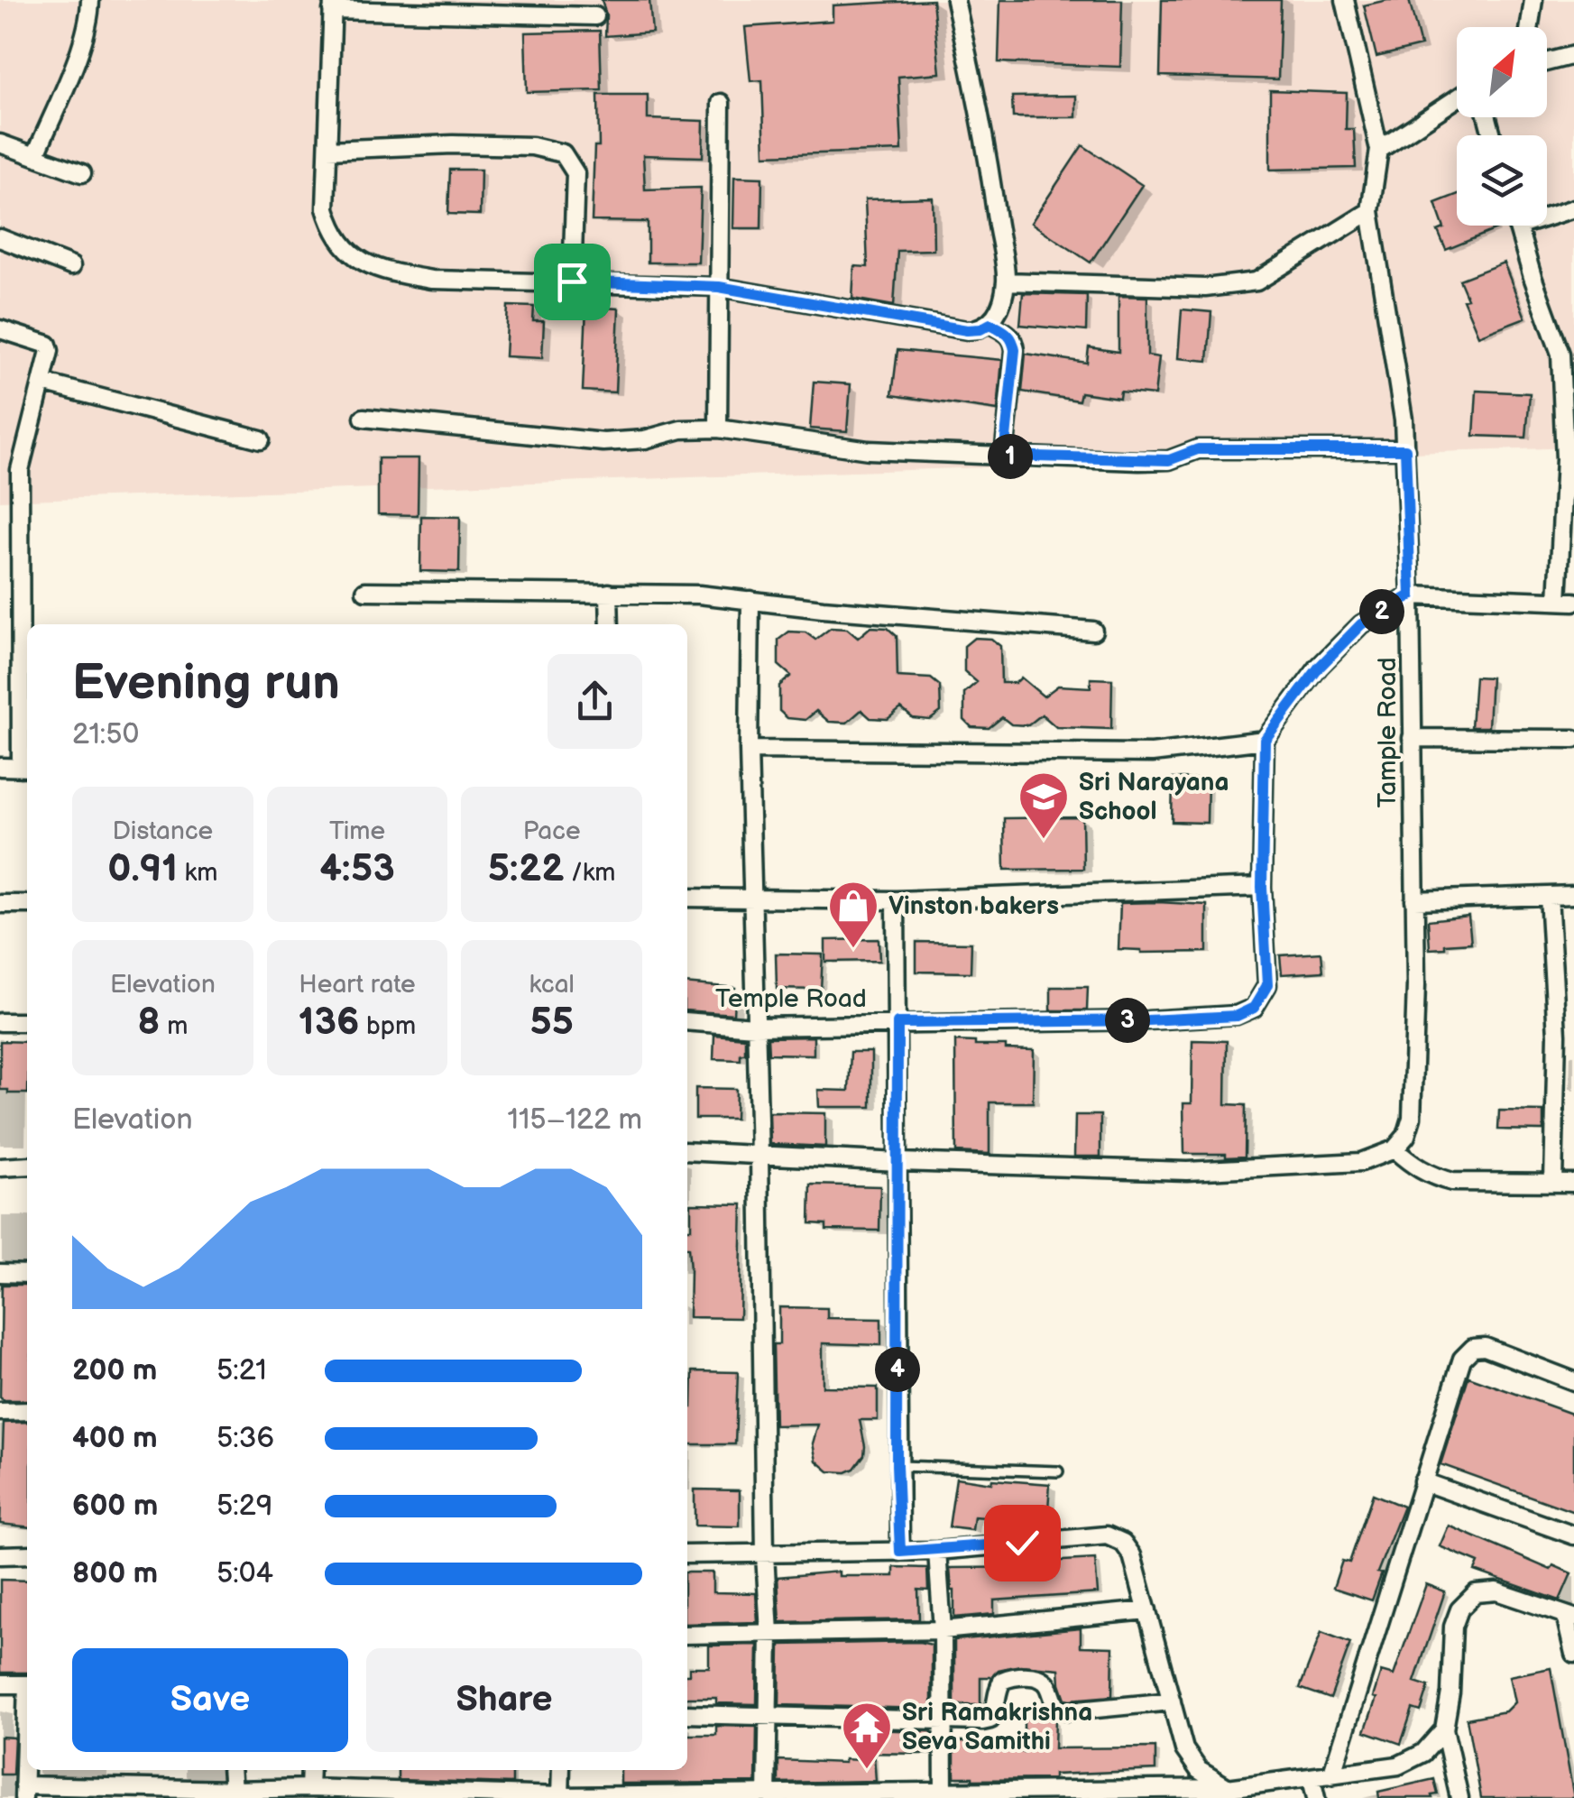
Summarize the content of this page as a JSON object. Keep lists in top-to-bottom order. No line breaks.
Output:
{"streets":{"street":["Tample Road","Temple Road"]},"places":{"school or university":["Sri Narayana School"],"shop":["Vinston bakers"],"temple":["Sri Ramakrishna Seva Samithi"]},"north":"top right","page":{"pins":["1","2","3","4"],"heading":["Evening run","21:50"],"stats":[["Distance","0.91 km"],["Time","4:53"],["Pace","5:22 /km"],["Elevation","8 m"],["Heart rate","136 bpm"],["kcal","55"]],"chart":["Elevation","115–122 m"],"list":[{"name":"200 m","note":"5:21"},{"name":"400 m","note":"5:36"},{"name":"600 m","note":"5:29"},{"name":"800 m","note":"5:04"}],"buttons":["Save","Share"]}}
